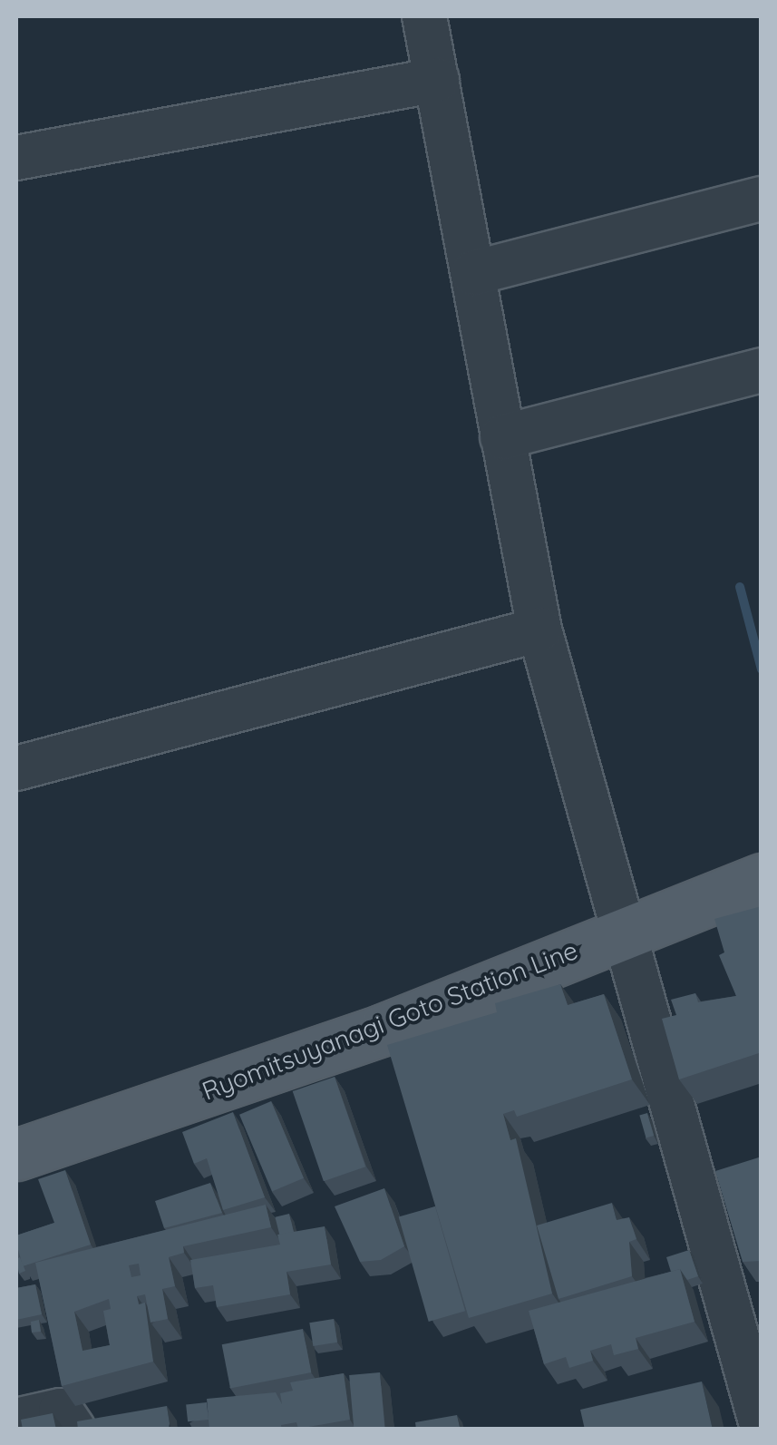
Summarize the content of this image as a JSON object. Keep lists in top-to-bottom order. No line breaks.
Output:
{"streets":{"main road":["Ryomitsuyanagi Goto Station Line"]}}
